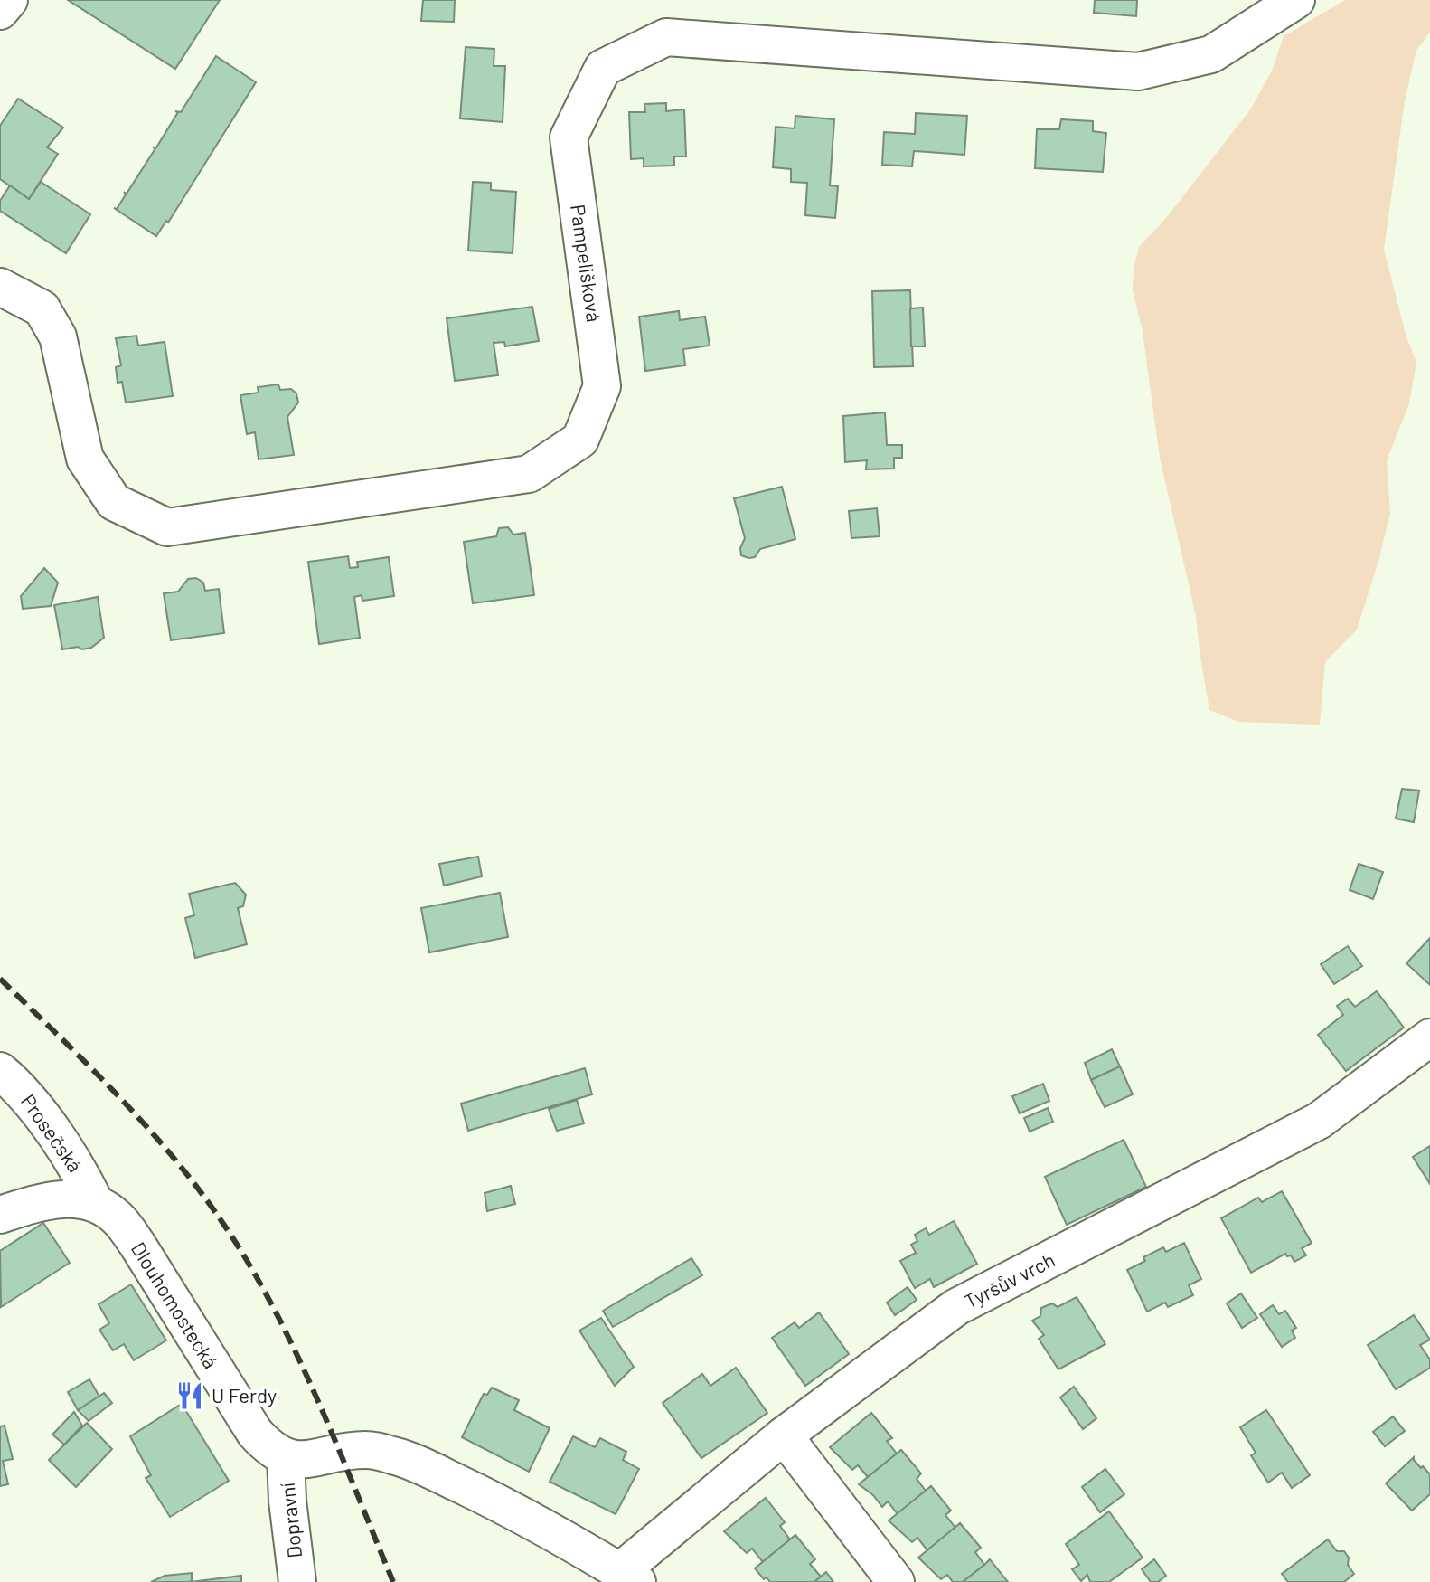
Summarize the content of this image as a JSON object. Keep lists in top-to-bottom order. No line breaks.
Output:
{"streets":{"street":["Pampelišková","Prosečská","Tyršův vrch","Dlouhomostecká","Dopravní"]},"crossings":[["Prosečská","Dlouhomostecká"],["Dlouhomostecká","Dopravní"]],"places":{"restaurant":["U Ferdy"]}}
